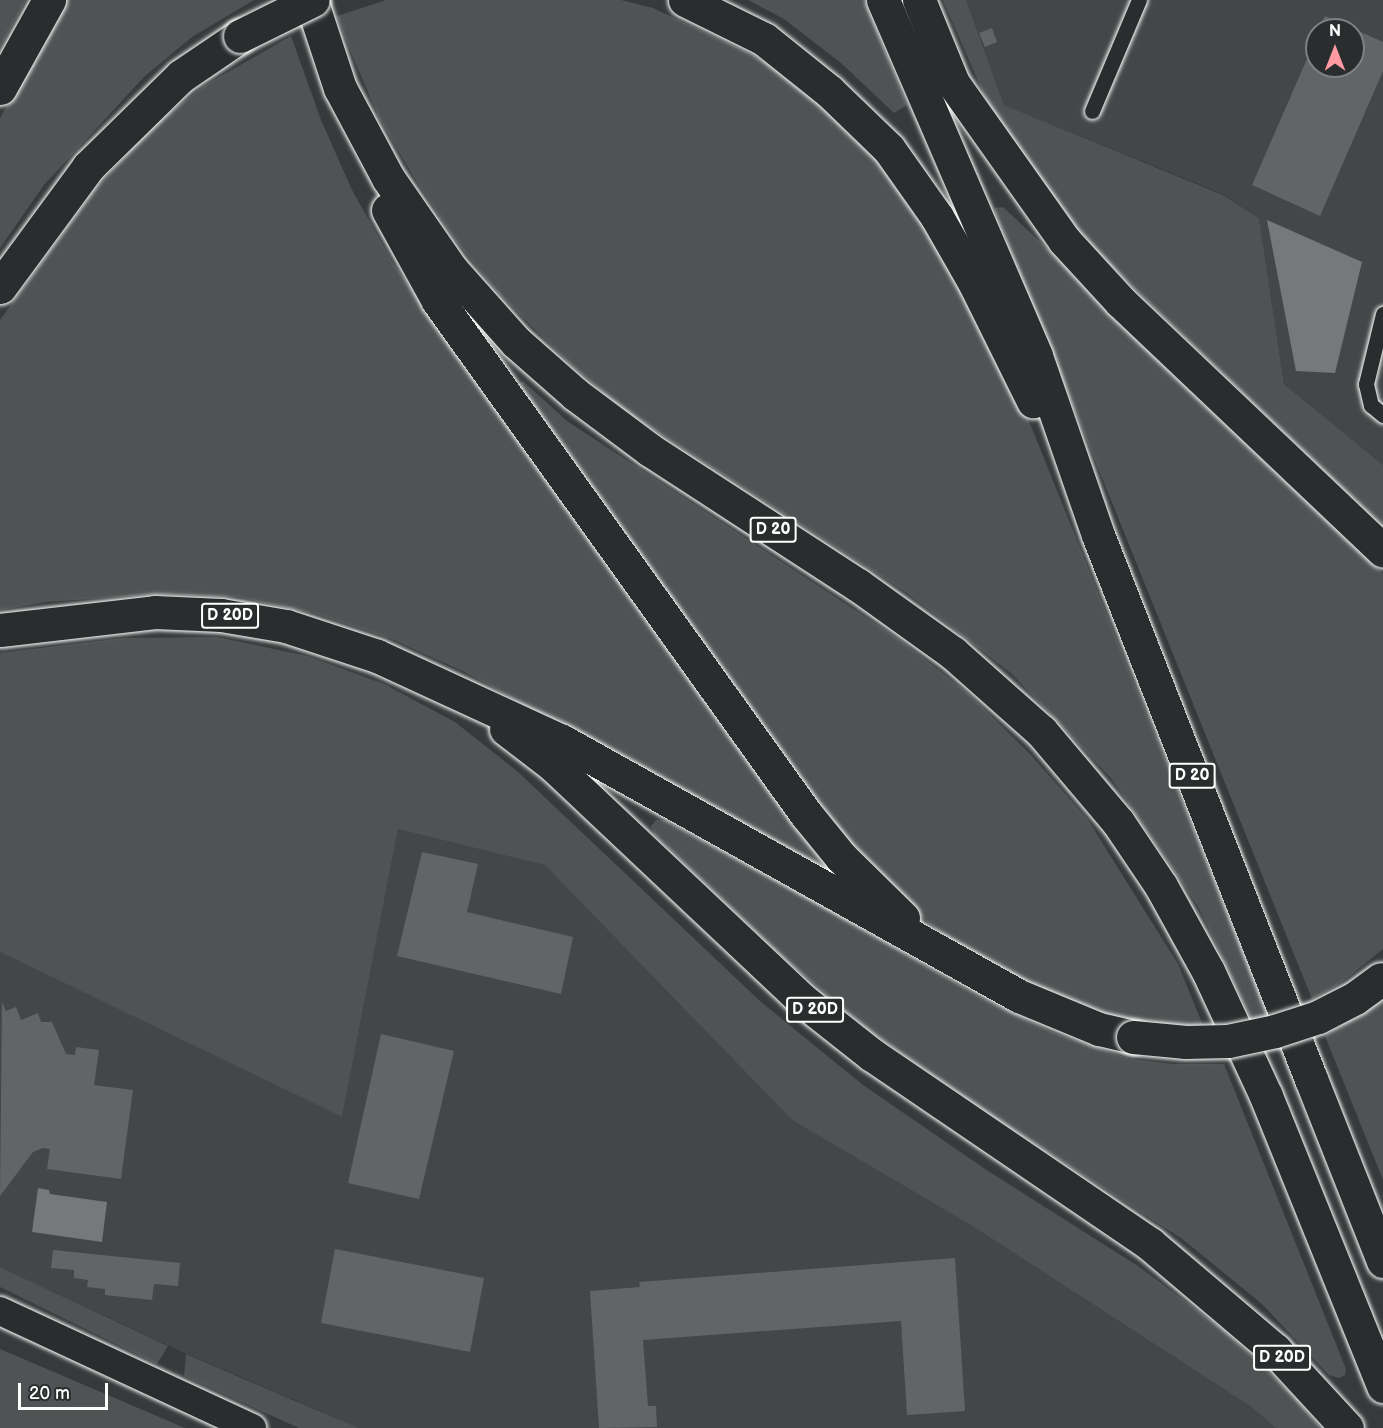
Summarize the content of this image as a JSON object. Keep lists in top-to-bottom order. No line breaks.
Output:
{"streets":{"main road":["D 20","D 20D"]},"scale_bar":"20 m","north":"top"}
